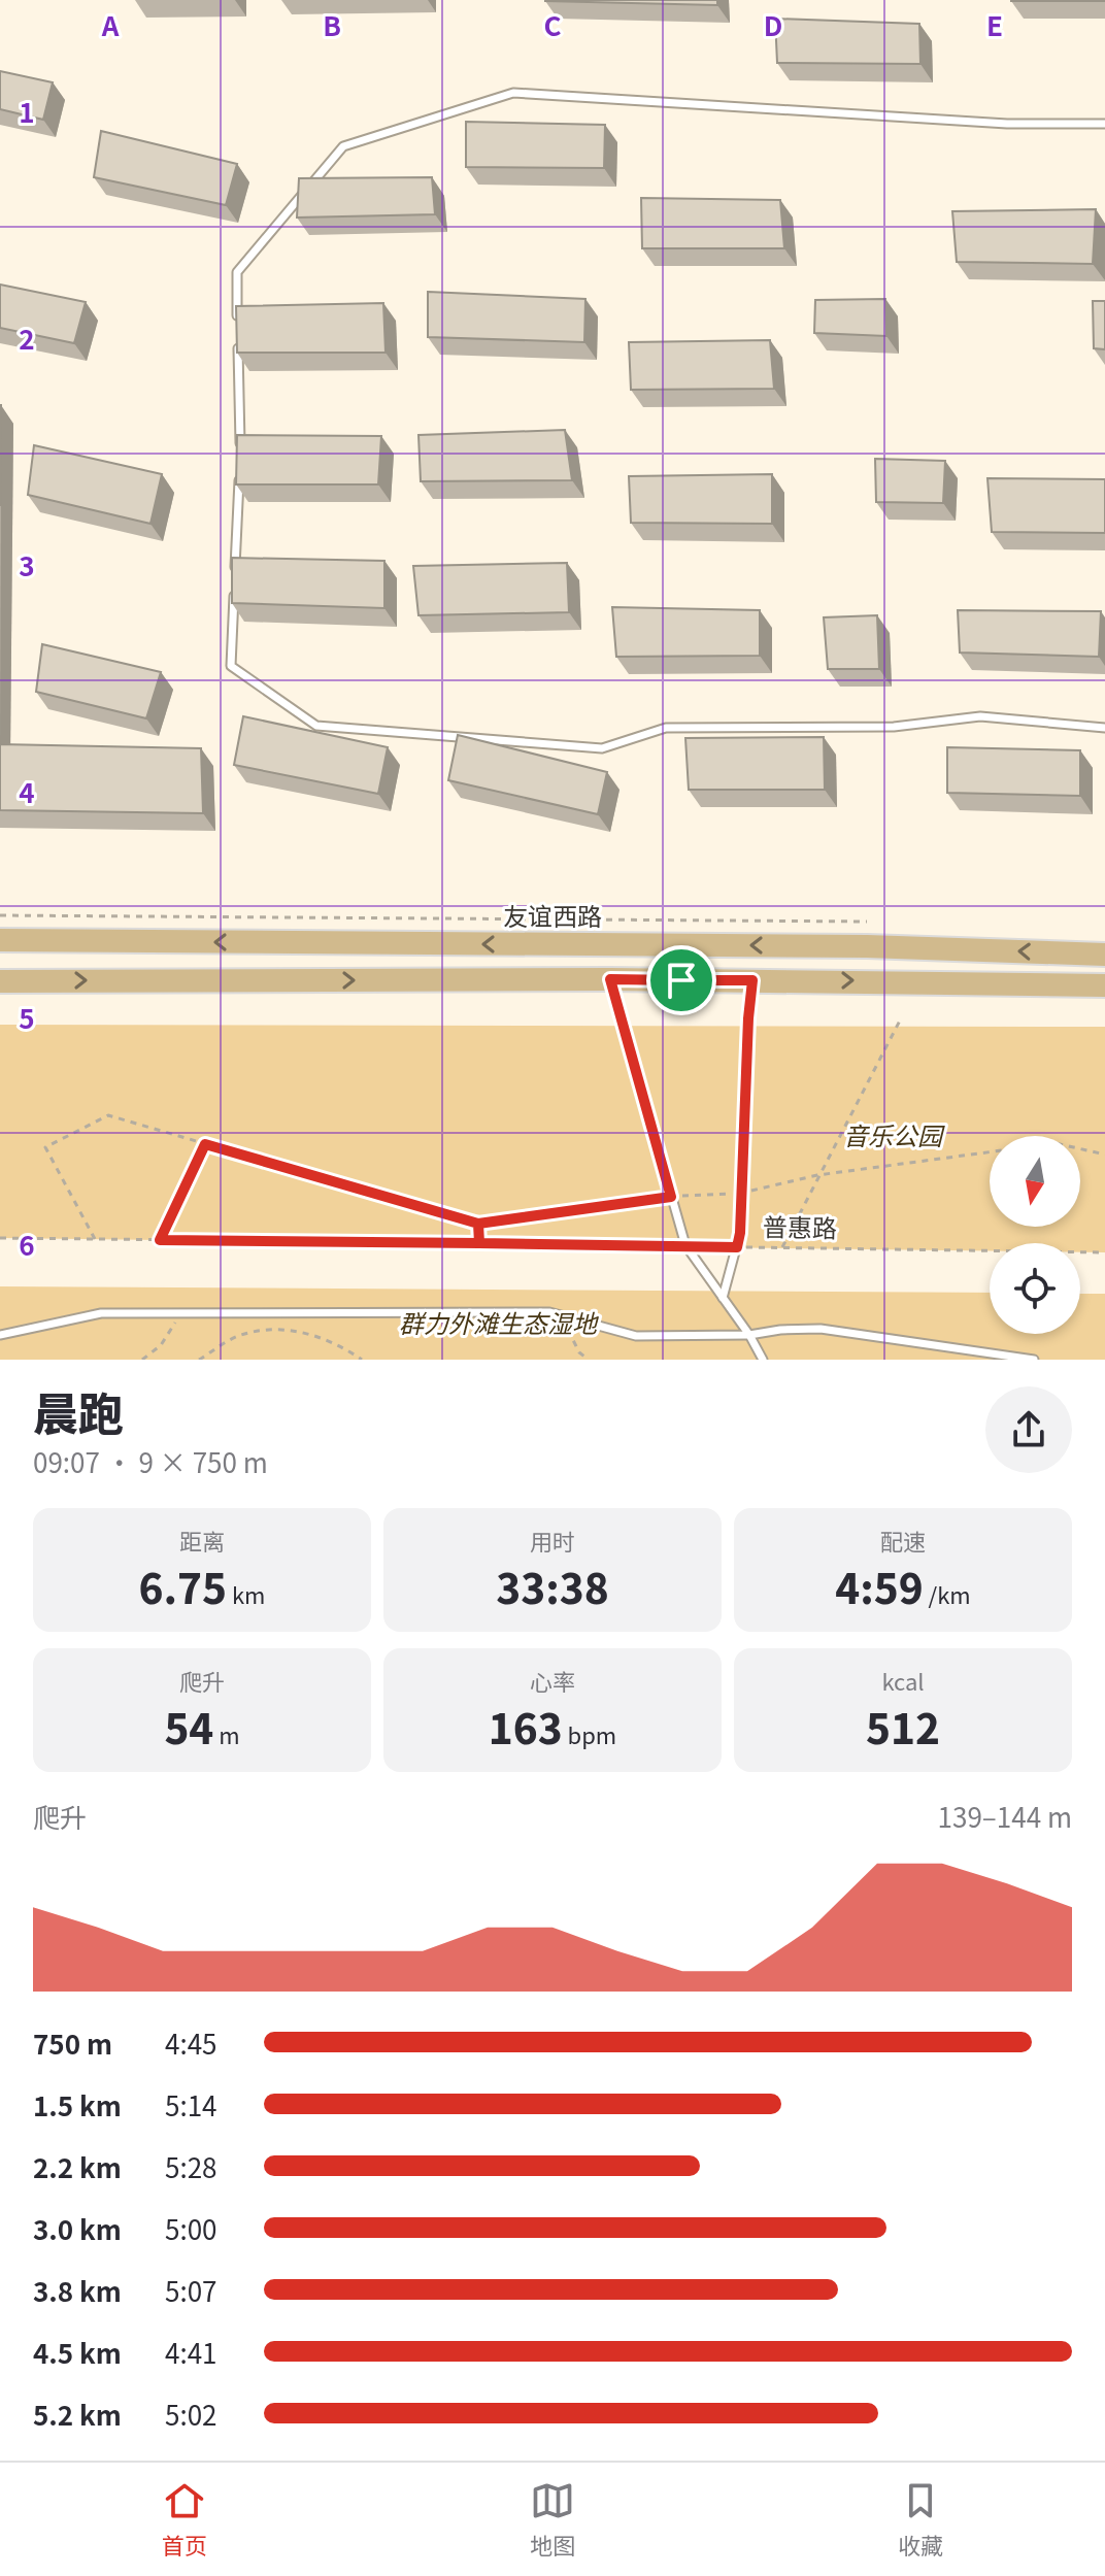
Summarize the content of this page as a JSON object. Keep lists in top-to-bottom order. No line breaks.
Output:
{"streets":{"main road":["友谊西路"],"path":["普惠路"]},"parks":["音乐公园","群力外滩生态湿地"],"north":"bottom","page":{"heading":["晨跑","09:07 · 9 × 750 m"],"stats":[["距离","6.75 km"],["用时","33:38"],["配速","4:59 /km"],["爬升","54 m"],["心率","163 bpm"],["kcal","512"]],"chart":["爬升","139–144 m"],"list":[{"name":"750 m","note":"4:45"},{"name":"1.5 km","note":"5:14"},{"name":"2.2 km","note":"5:28"},{"name":"3.0 km","note":"5:00"},{"name":"3.8 km","note":"5:07"},{"name":"4.5 km","note":"4:41"},{"name":"5.2 km","note":"5:02"}],"tabs":["首页","地图","收藏"]},"grid":{"columns":["A","B","C","D","E"],"rows":["1","2","3","4","5","6"]}}
